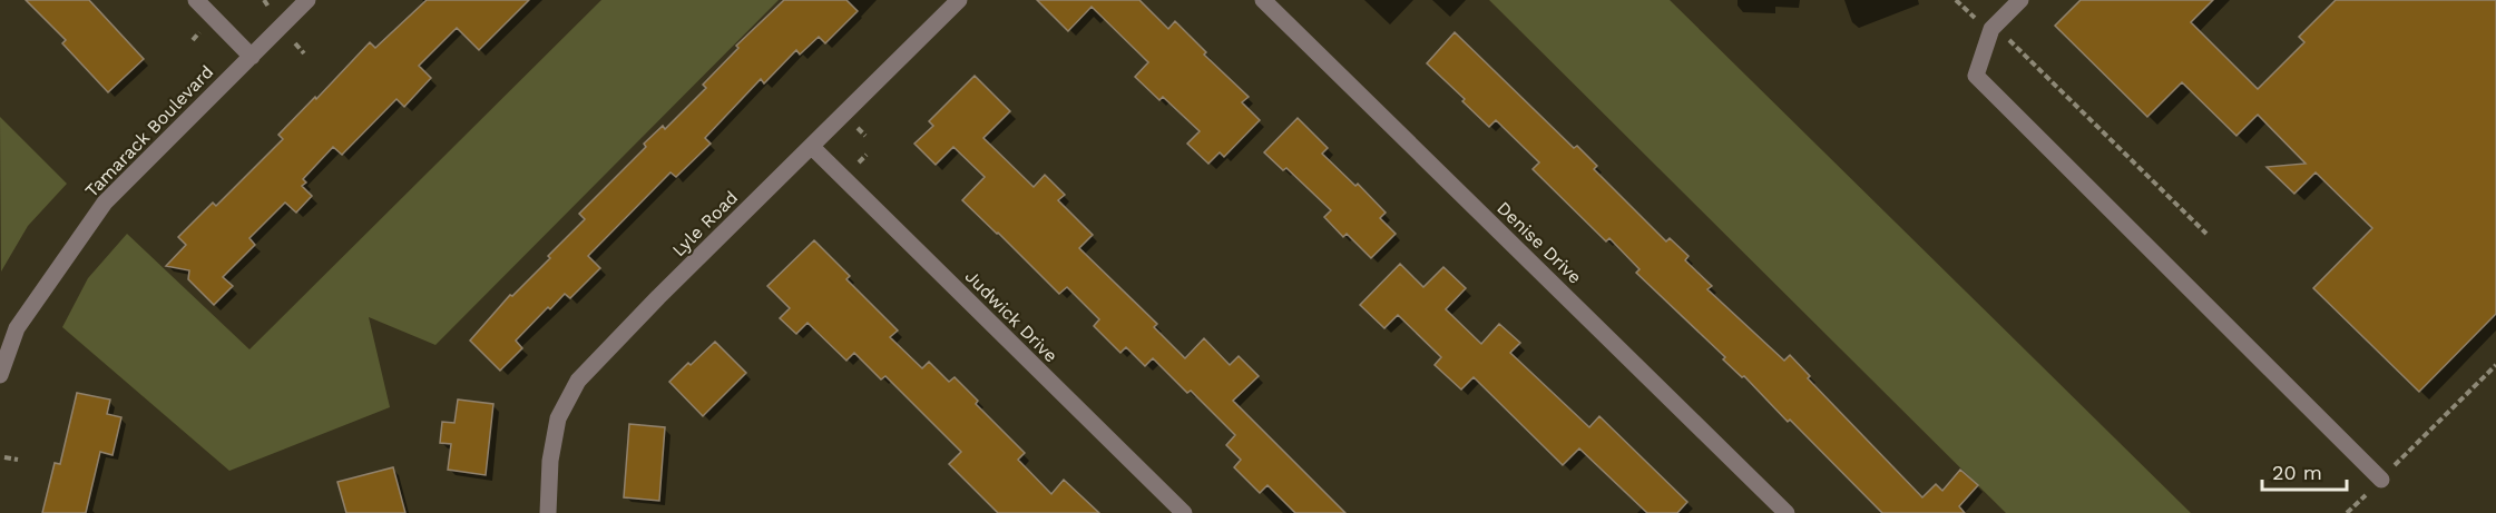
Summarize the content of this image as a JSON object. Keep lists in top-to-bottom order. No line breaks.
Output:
{"streets":{"street":["Tamarack Boulevard","Lyle Road","Denise Drive","Judwick Drive"]},"crossings":[["Lyle Road","Judwick Drive"]],"scale_bar":"20 m"}
